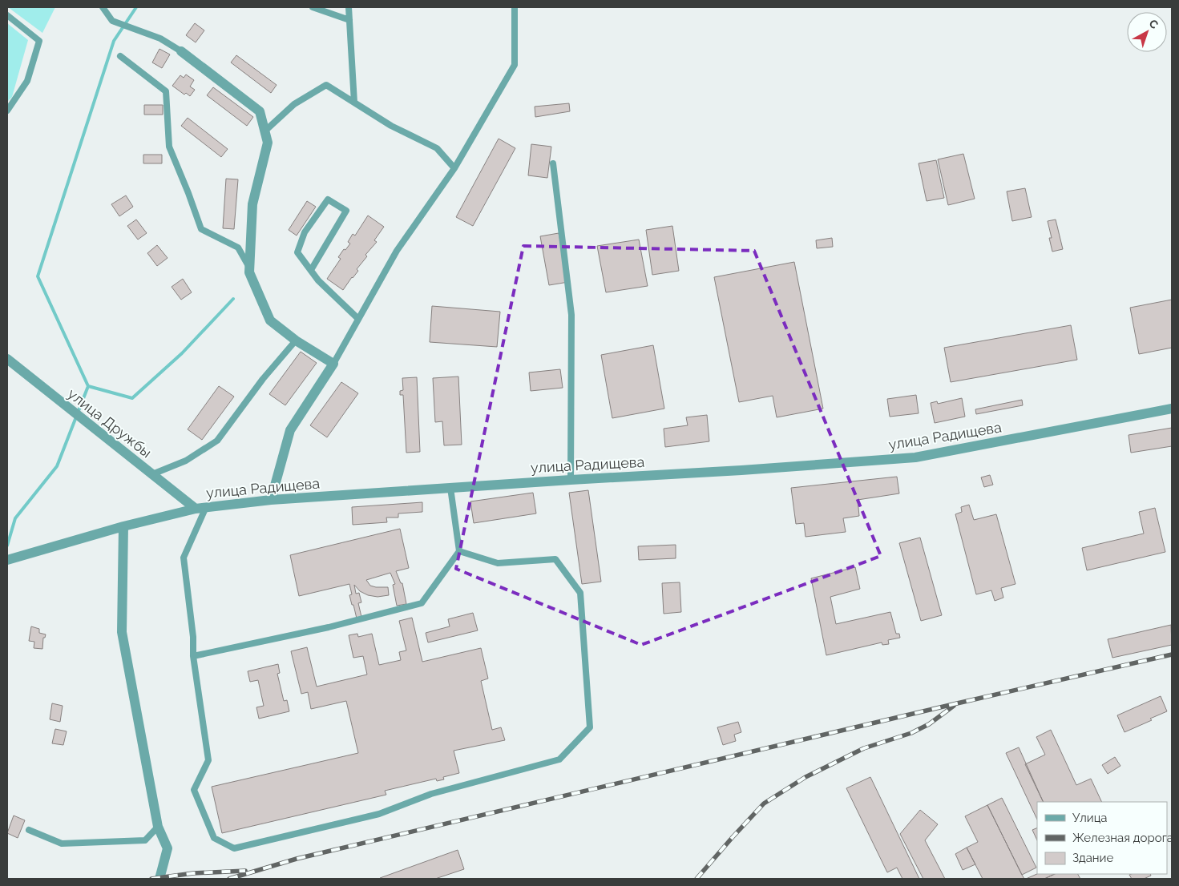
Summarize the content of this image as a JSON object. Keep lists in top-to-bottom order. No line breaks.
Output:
{"streets":{"street":["улица Дружбы","улица Радищева"]},"crossings":[["улица Дружбы","улица Радищева"]],"legend":["Улица","Железная дорога","Здание"],"north":"top right"}
